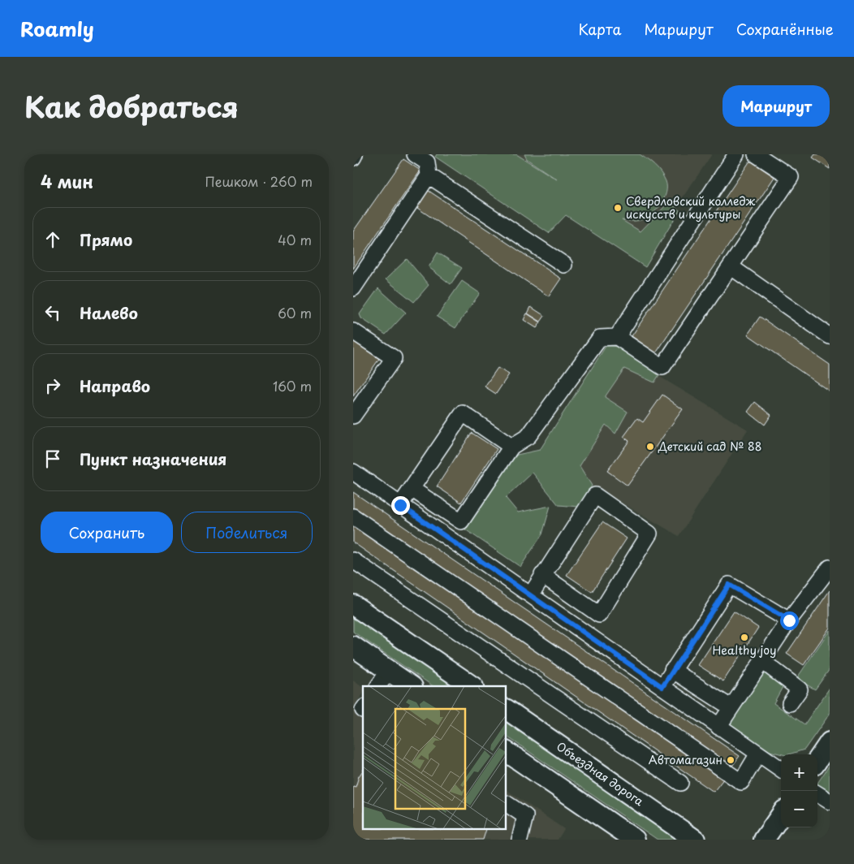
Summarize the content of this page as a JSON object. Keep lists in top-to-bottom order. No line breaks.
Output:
{"streets":{"main road":["Объездная дорога"]},"places":["Свердловский колледж искусств и культуры","Детский сад № 88","Healthy joy","Автомагазин"],"page":{"header":"Roamly","nav":["Карта","Маршрут","Сохранённые"],"title":"Как добраться","buttons":["Маршрут",["Сохранить","Поделиться"]],"heading":["4 мин","Пешком · 260 m"],"list":[["Прямо","40 m"],["Налево","60 m"],["Направо","160 m"],"Пункт назначения"],"map_buttons":["+","−"]}}
